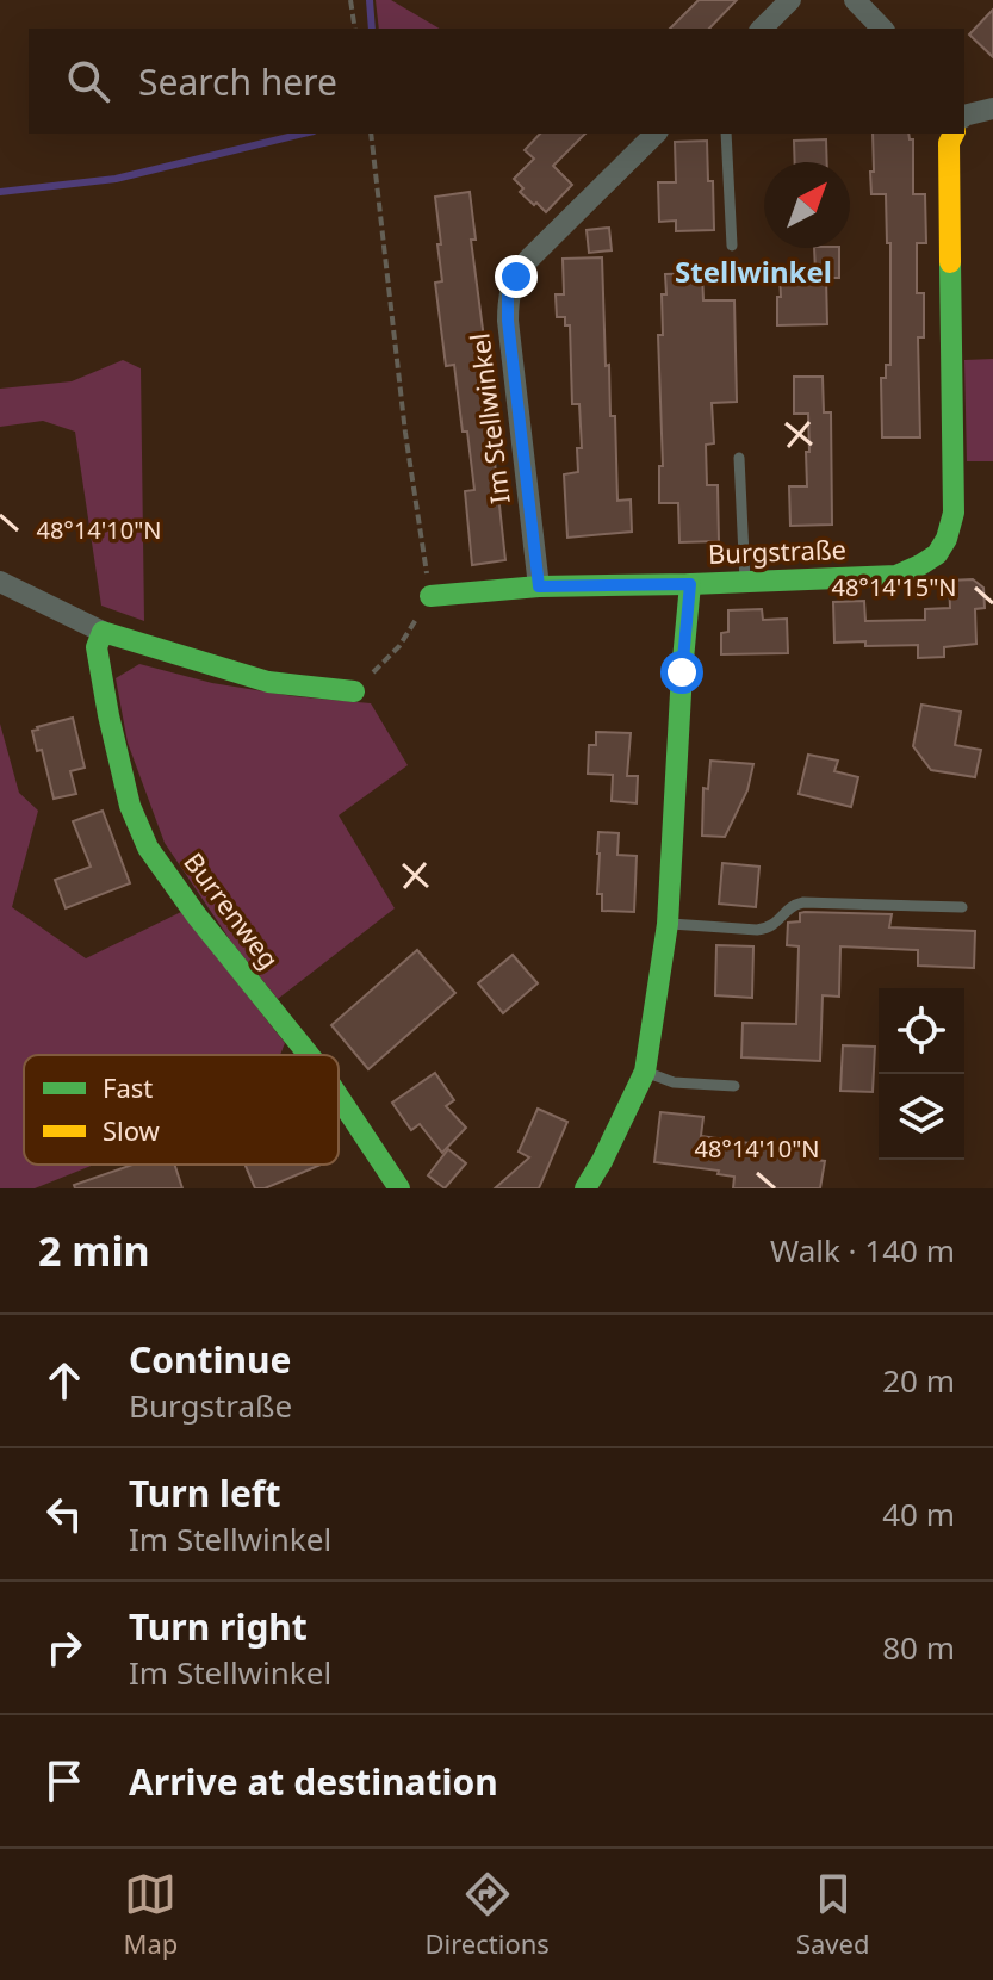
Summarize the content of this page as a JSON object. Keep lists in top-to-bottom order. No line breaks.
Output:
{"streets":{"street":["Im Stellwinkel","Burgstraße","Burrenweg"]},"districts":["Stellwinkel"],"legend":["Fast","Slow"],"north":"top right","page":{"search":"Search here","heading":["2 min","Walk · 140 m"],"list":[["Continue","Burgstraße","20 m"],["Turn left","Im Stellwinkel","40 m"],["Turn right","Im Stellwinkel","80 m"],"Arrive at destination"],"nav":["Map","Directions","Saved"]},"coordinates":["48°14'10\"N","48°14'15\"N"]}
